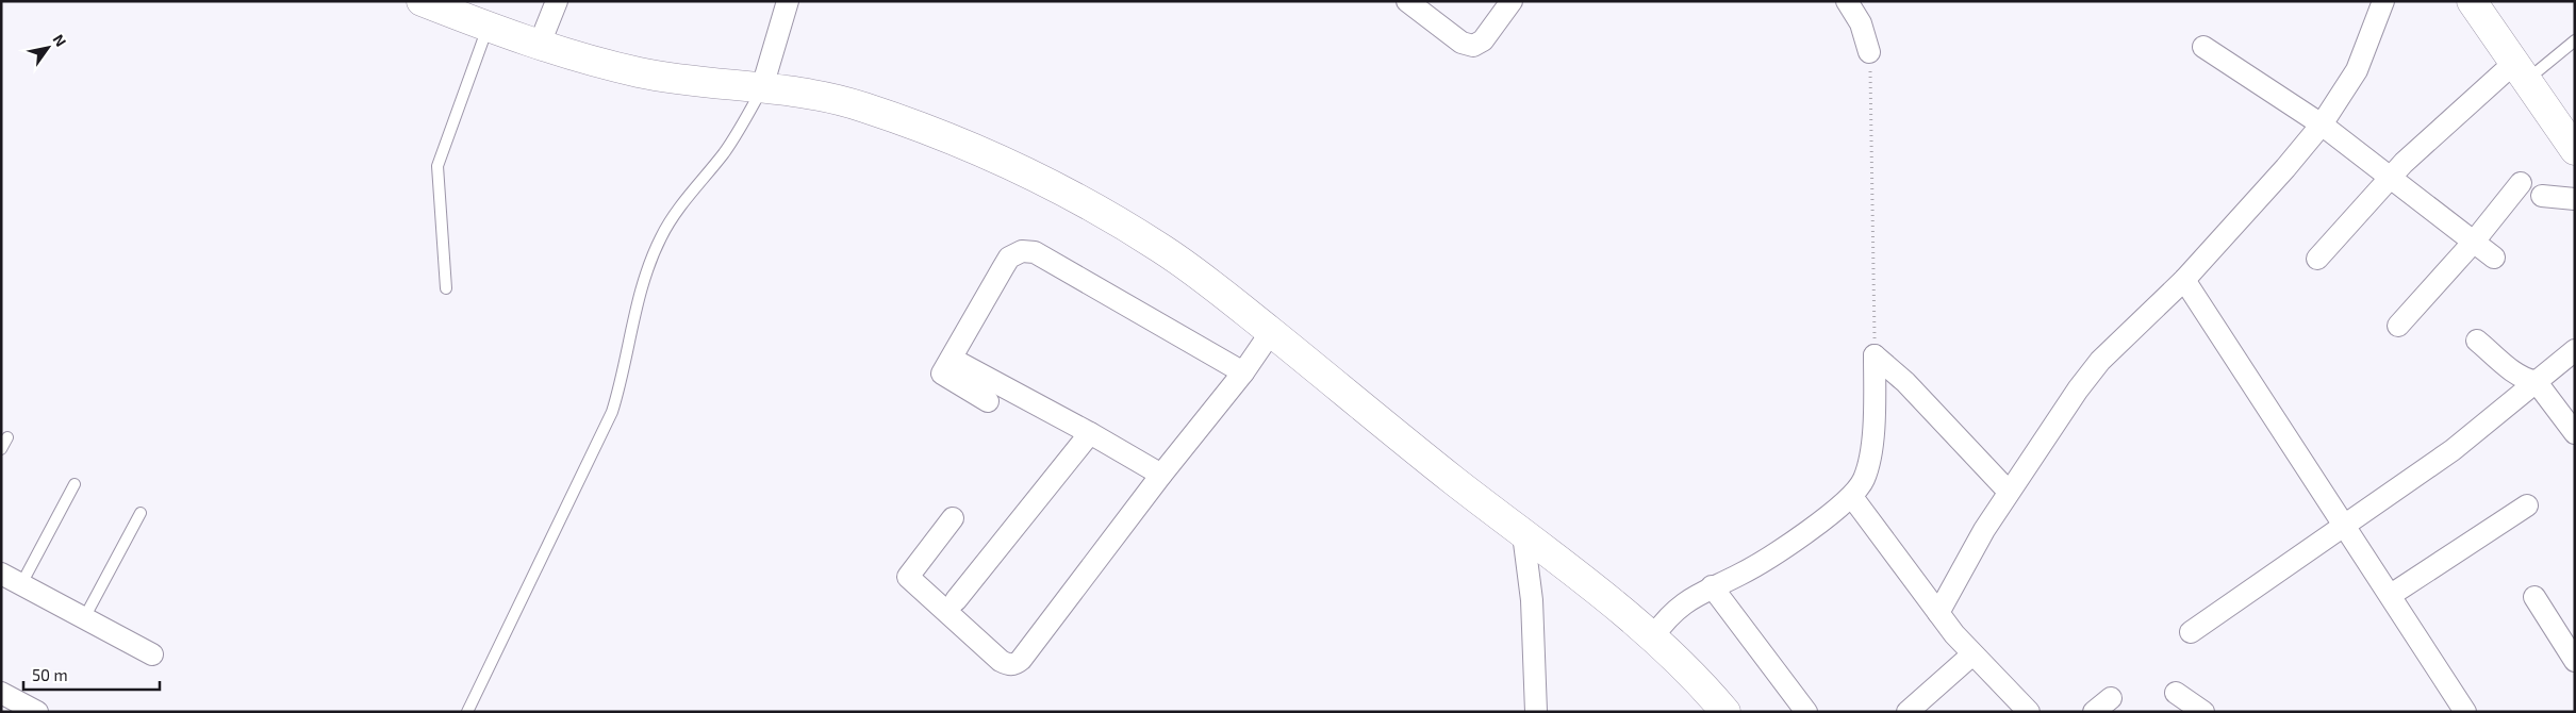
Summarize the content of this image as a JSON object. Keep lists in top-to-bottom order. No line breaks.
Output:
{"scale_bar":"50 m","north":"top right"}
